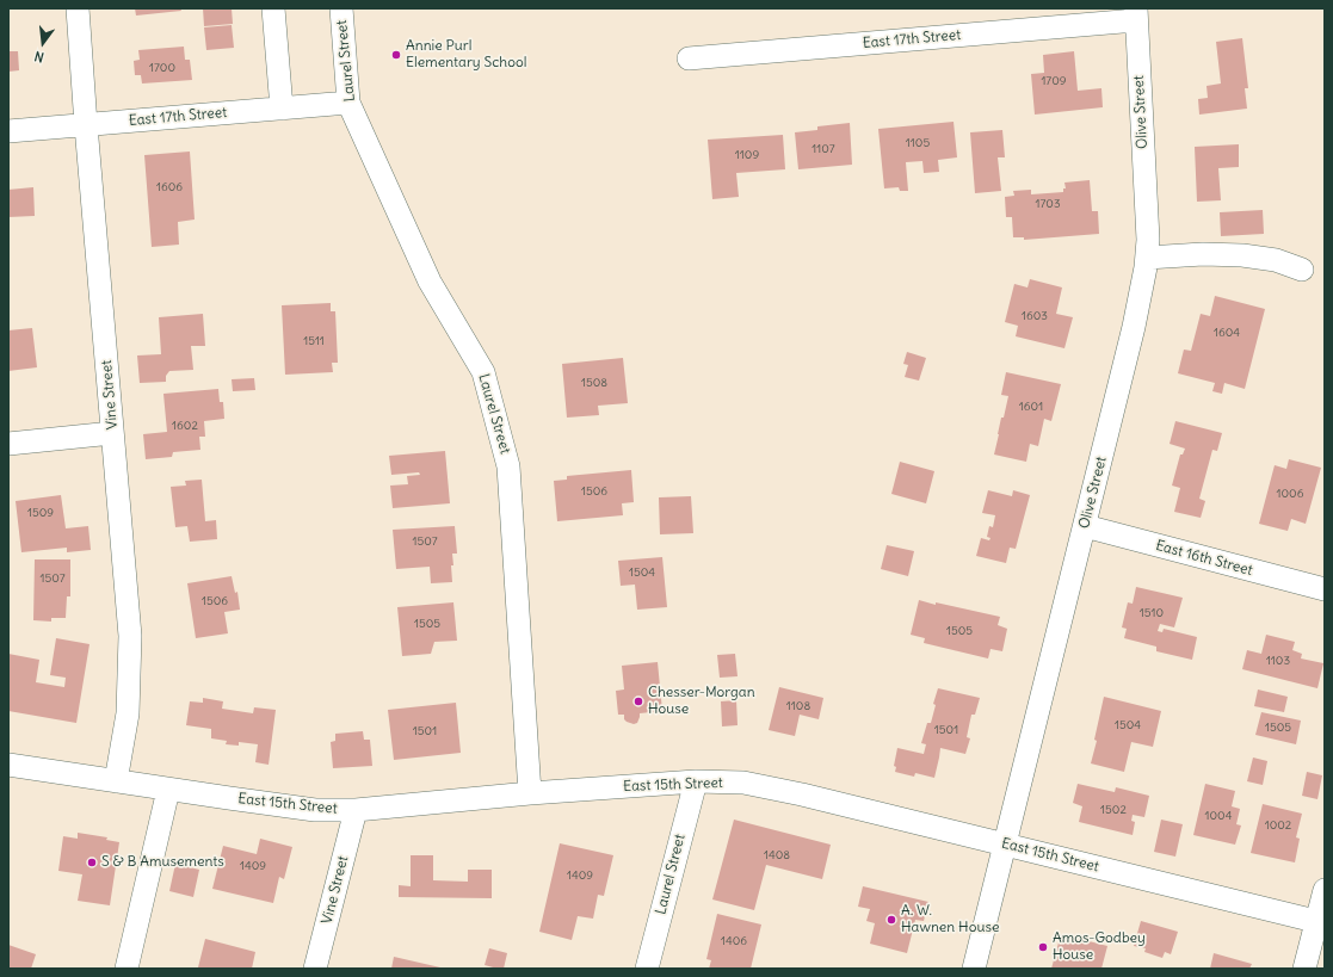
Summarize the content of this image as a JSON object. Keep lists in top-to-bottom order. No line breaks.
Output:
{"streets":{"street":["East 17th Street","Laurel Street","Olive Street","Vine Street","East 16th Street","East 15th Street"]},"crossings":[["East 17th Street","Laurel Street"],["East 17th Street","Olive Street"],["East 17th Street","Vine Street"],["Laurel Street","East 15th Street"],["Olive Street","East 16th Street"],["Olive Street","East 15th Street"],["Vine Street","East 15th Street"]],"places":["Annie Purl Elementary School","Chesser-Morgan House","S & B Amusements","A. W. Hawnen House","Amos-Godbey House"],"house_numbers":["1700","1709","1105","1107","1109","1606","1703","1603","1604","1511","1508","1601","1602","1506","1006","1509","1507","1504","1507","1506","1510","1505","1505","1103","1108","1504","1505","1501","1501","1502","1004","1002","1408","1409","1409","1406"],"north":"bottom"}
